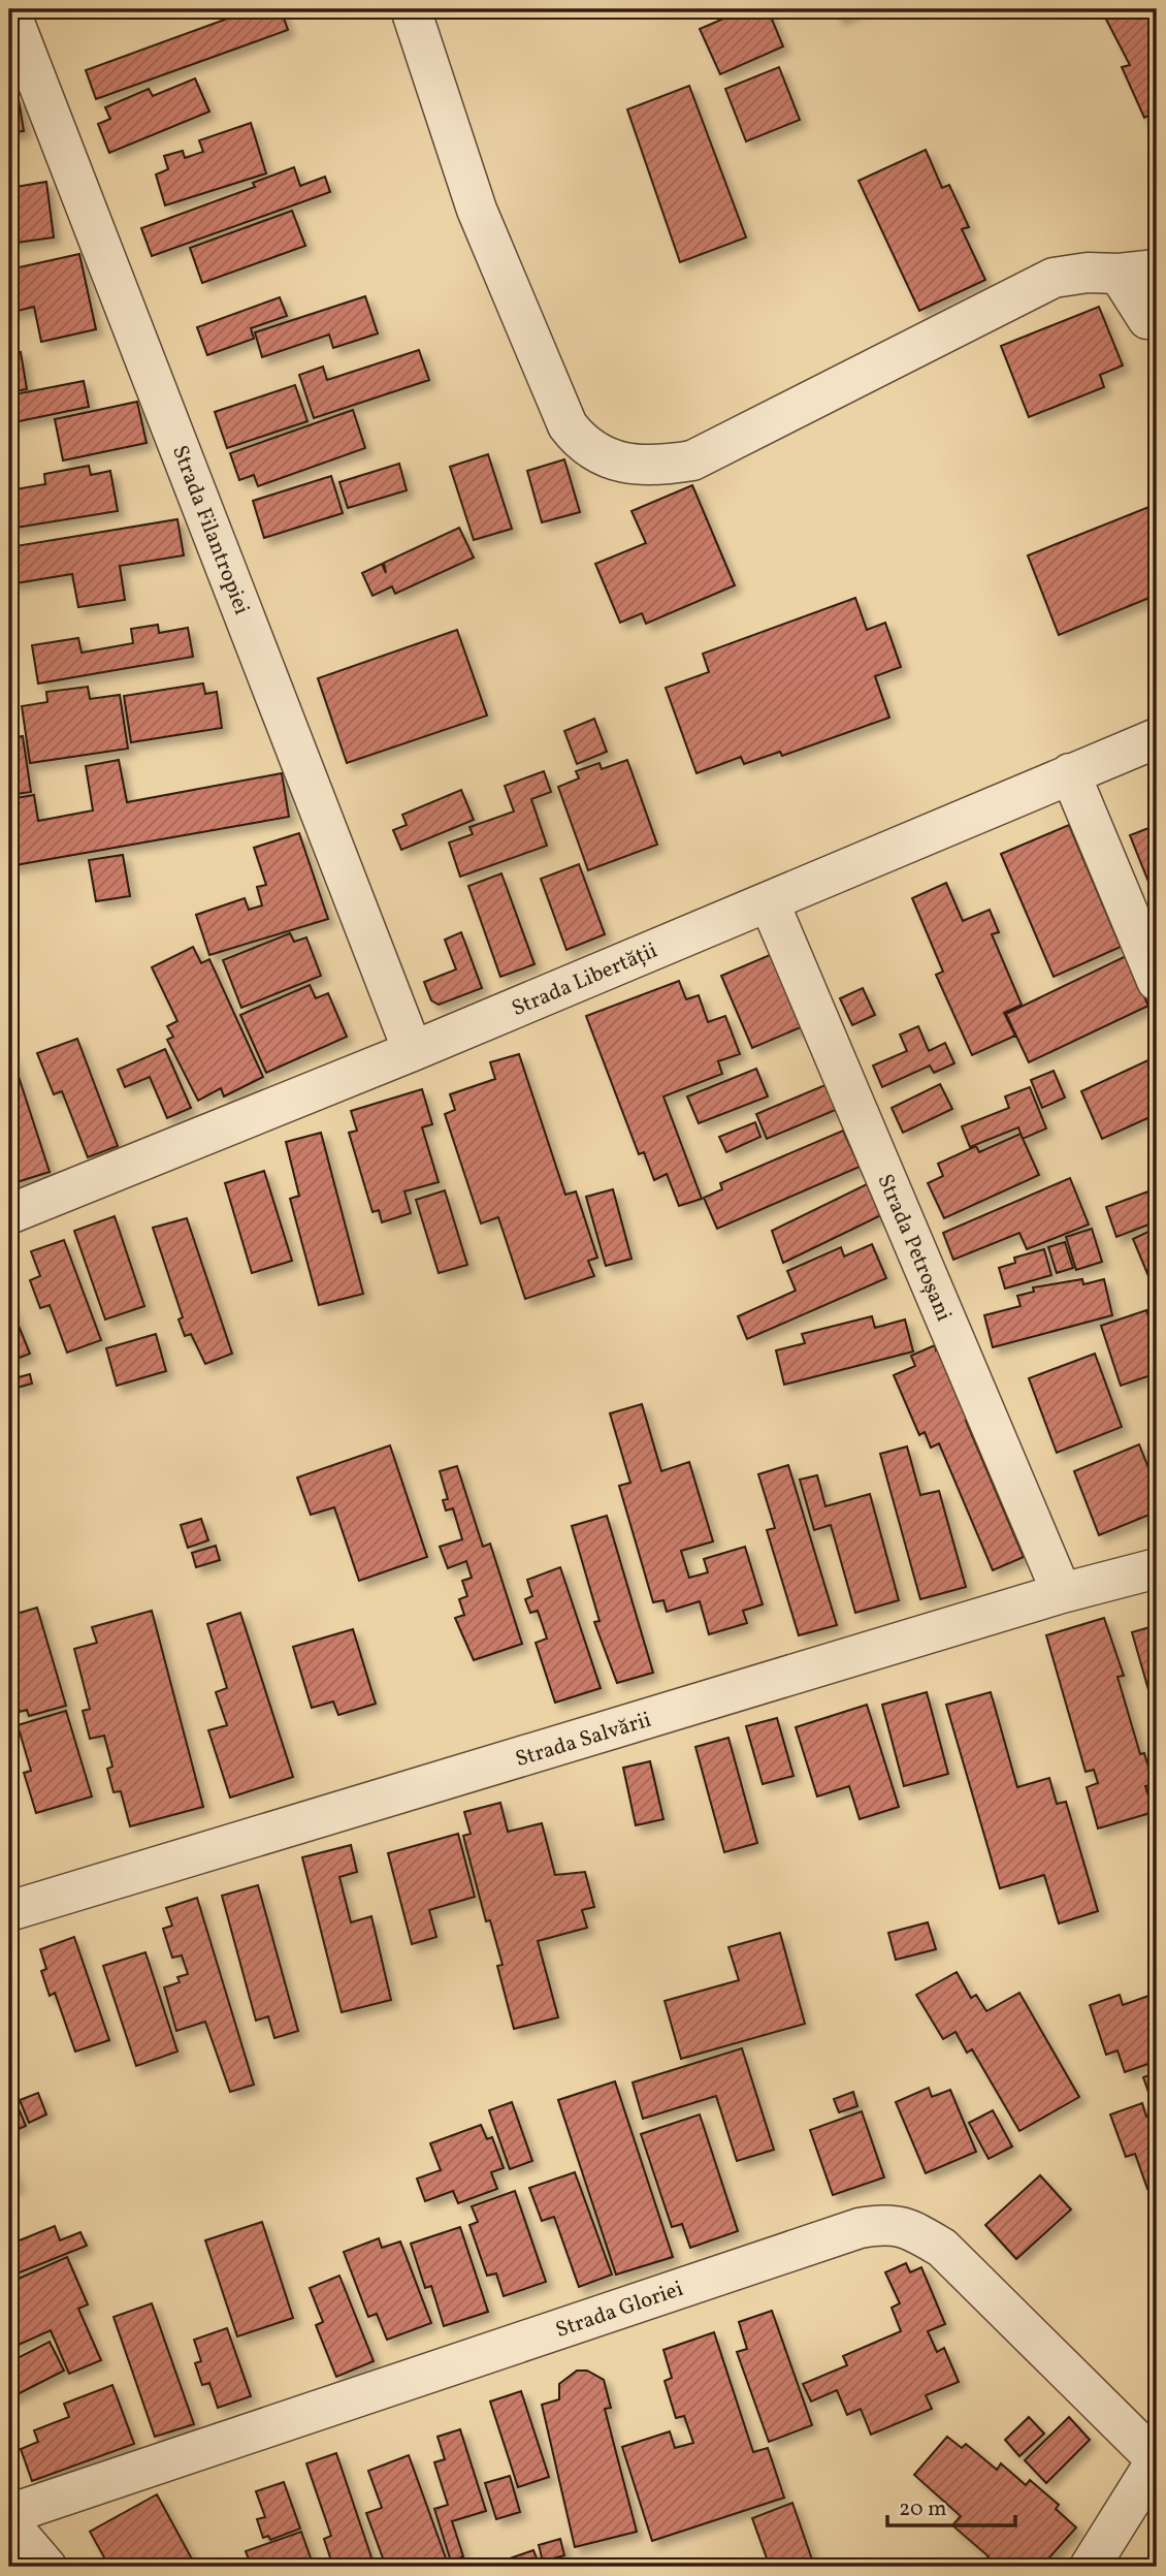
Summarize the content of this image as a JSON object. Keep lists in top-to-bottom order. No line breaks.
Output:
{"streets":{"street":["Strada Filantropiei","Strada Libertății","Strada Petroșani","Strada Salvării","Strada Gloriei"]},"crossings":[["Strada Filantropiei","Strada Libertății"],["Strada Libertății","Strada Petroșani"],["Strada Petroșani","Strada Salvării"]],"scale_bar":"20 m"}
